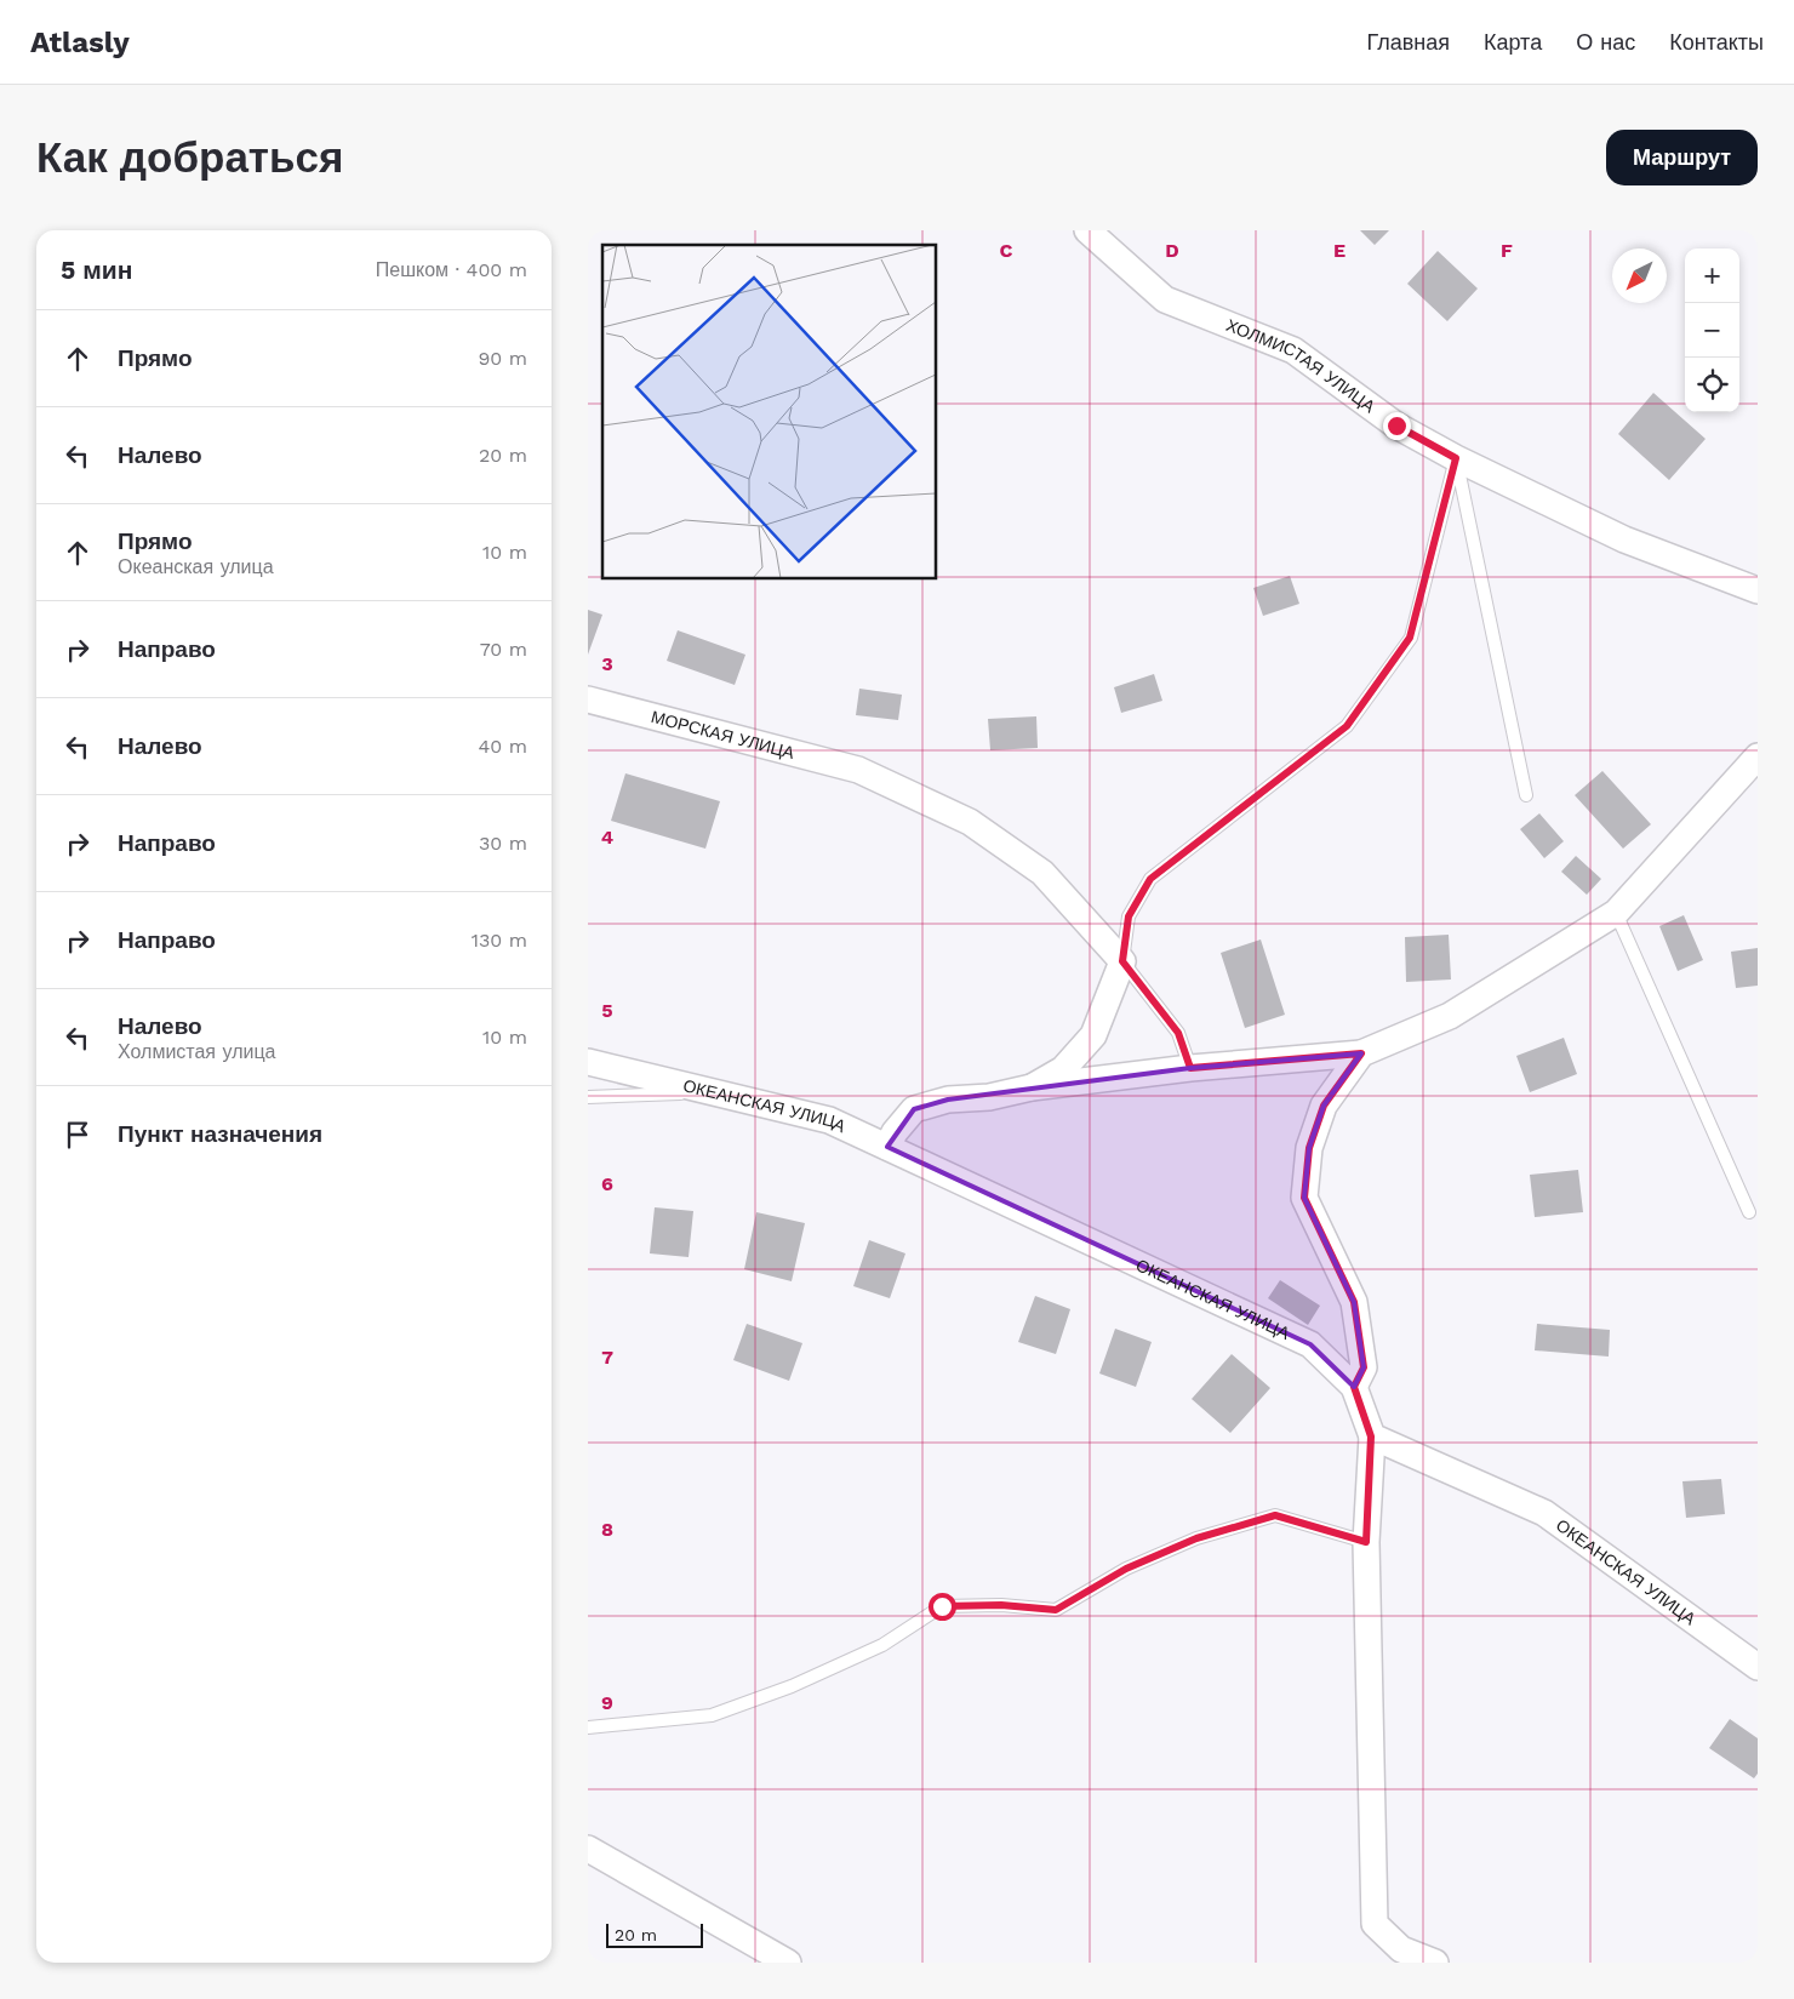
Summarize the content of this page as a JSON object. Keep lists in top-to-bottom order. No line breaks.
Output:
{"streets":{"street":["ХОЛМИСТАЯ УЛИЦА","МОРСКАЯ УЛИЦА","ОКЕАНСКАЯ УЛИЦА"]},"scale_bar":"20 m","north":"bottom left","page":{"header":"Atlasly","nav":["Главная","Карта","О нас","Контакты"],"buttons":"Маршрут","title":"Как добраться","heading":["5 мин","Пешком · 400 m"],"map_buttons":["+","−"],"list":[["Прямо","90 m"],["Налево","20 m"],["Прямо","Океанская улица","10 m"],["Направо","70 m"],["Налево","40 m"],["Направо","30 m"],["Направо","130 m"],["Налево","Холмистая улица","10 m"],"Пункт назначения"],"scale":"20 m"},"grid":{"columns":["C","D","E","F"],"rows":["3","4","5","6","7","8","9"]}}
